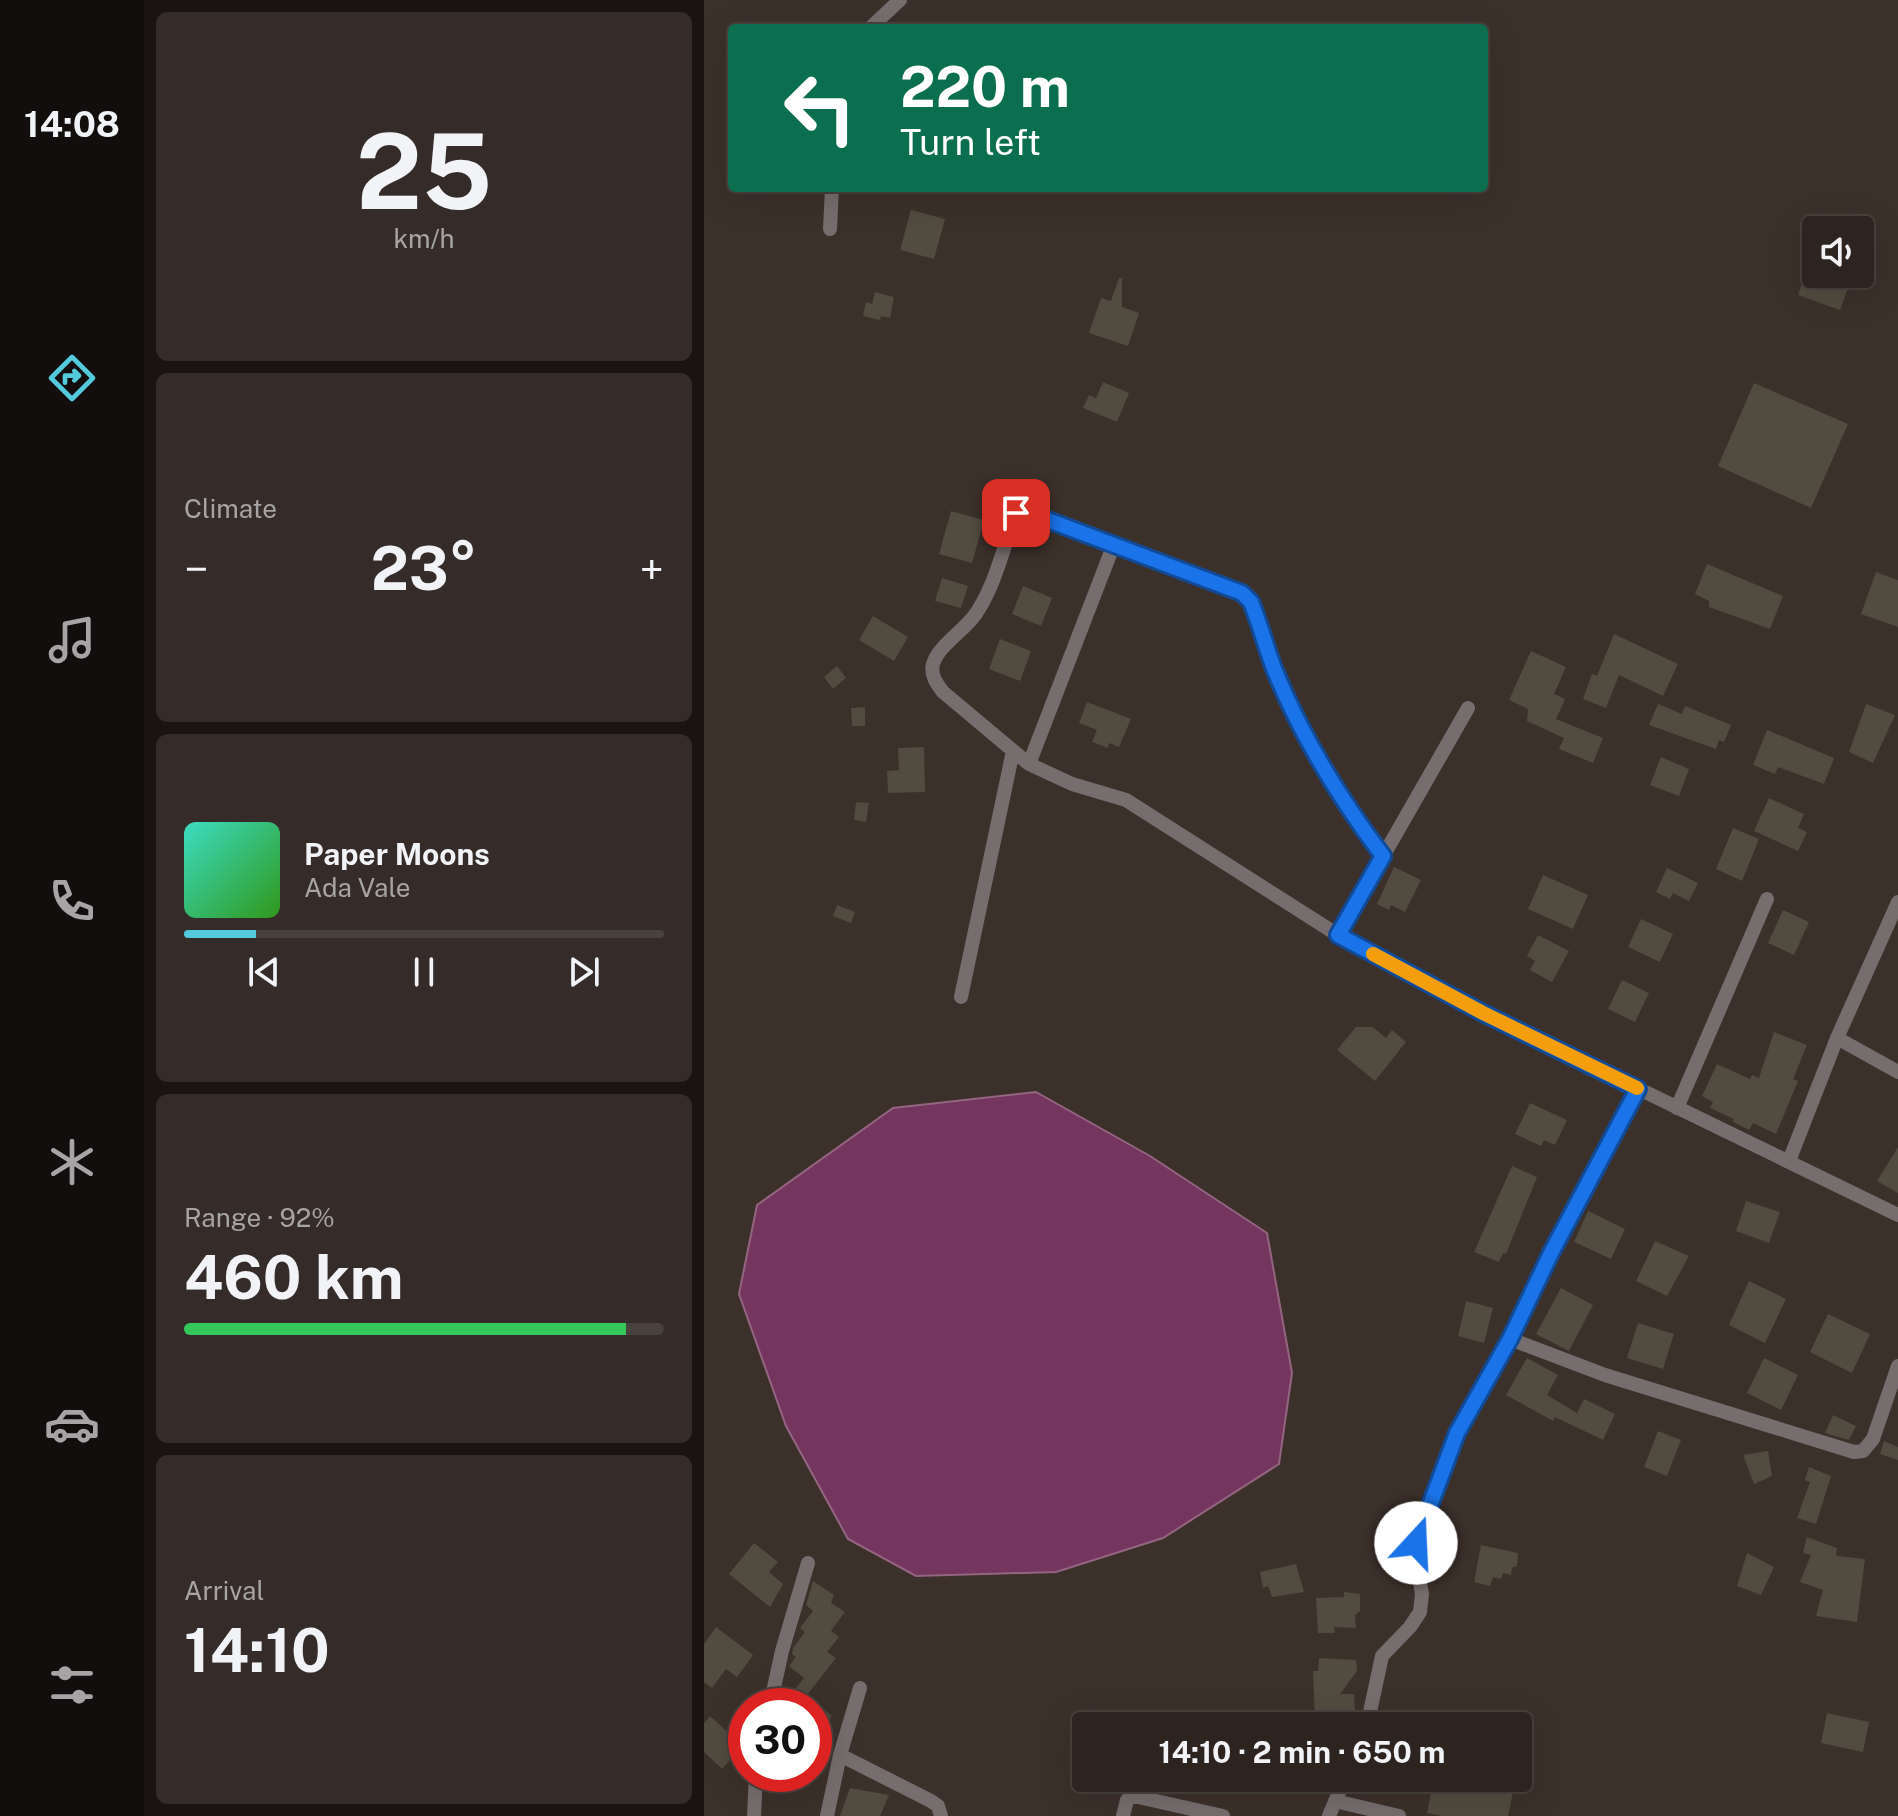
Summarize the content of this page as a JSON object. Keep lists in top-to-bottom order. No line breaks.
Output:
{"page":{"tabs":"14:08","tile":[["25","km/h"],"Climate",["Range · 92%","460 km"],["Arrival","14:10"]],"turn":["220 m","Turn left"],"heat":["−","23°","+"],"song":["Paper Moons","Ada Vale"],"limit":"30","trip":"14:10 · 2 min · 650 m"}}
